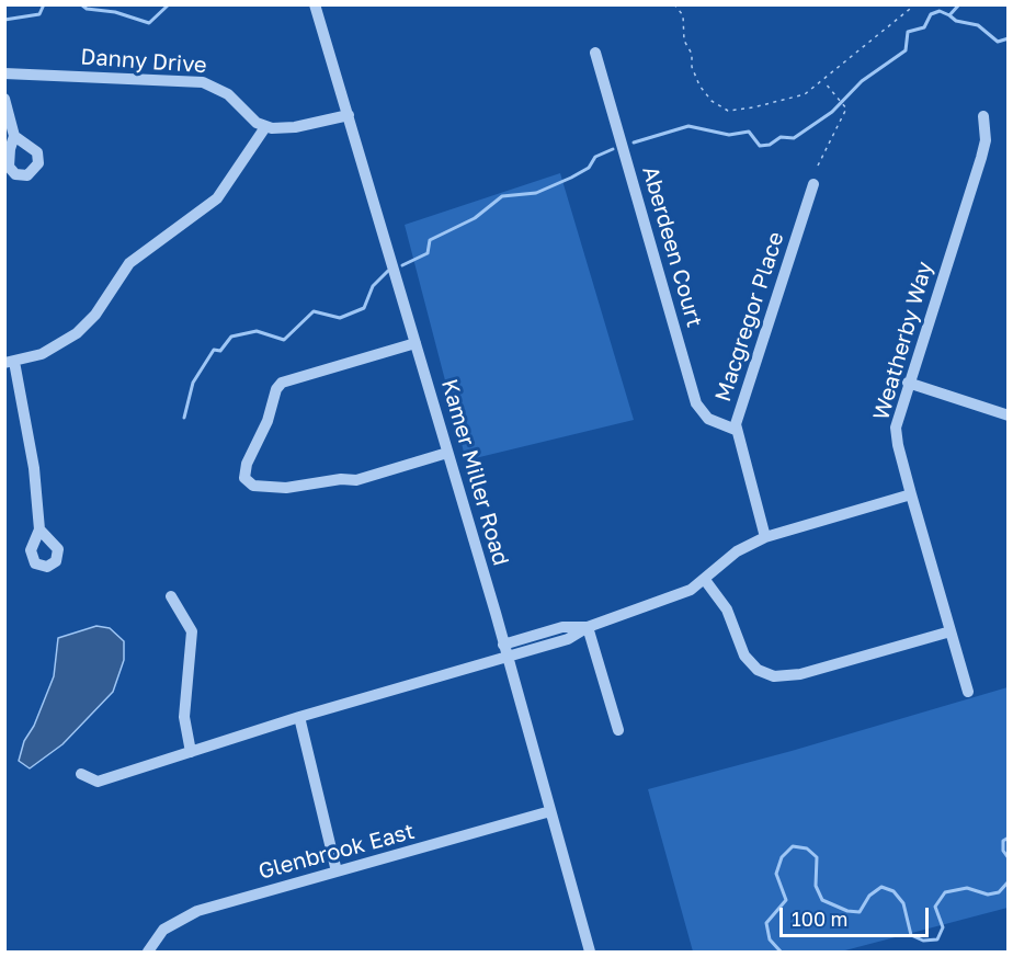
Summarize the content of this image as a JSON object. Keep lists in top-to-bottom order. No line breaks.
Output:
{"streets":{"street":["Danny Drive","Aberdeen Court","Macgregor Place","Weatherby Way","Kamer Miller Road","Glenbrook East"]},"crossings":[["Aberdeen Court","Macgregor Place"],["Kamer Miller Road","Glenbrook East"]],"scale_bar":"100 m"}
